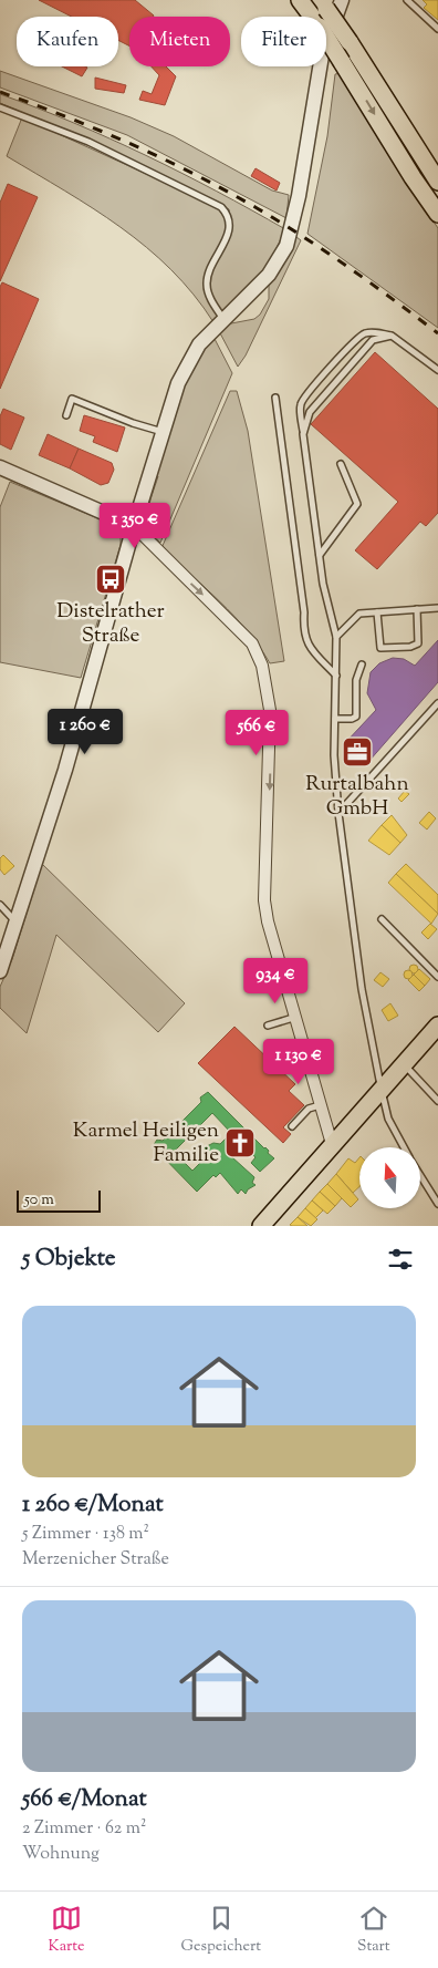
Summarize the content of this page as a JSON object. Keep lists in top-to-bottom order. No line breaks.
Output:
{"places":{"bus stop":["Distelrather Straße"],"office":["Rurtalbahn GmbH"],"church":["Karmel Heiligen Familie"]},"scale_bar":"50 m","north":"top","page":{"chip":["Kaufen","Mieten","Filter"],"price":["1 350 €","1 260 €","566 €","934 €","1 130 €"],"scale":"50 m","heading":"5 Objekte","list":[{"name":"1 260 €/Monat","note":"5 Zimmer · 138 m² · Merzenicher Straße"},{"name":"566 €/Monat","note":"2 Zimmer · 62 m² · Wohnung"}],"tabs":["Karte","Gespeichert","Start"]}}
